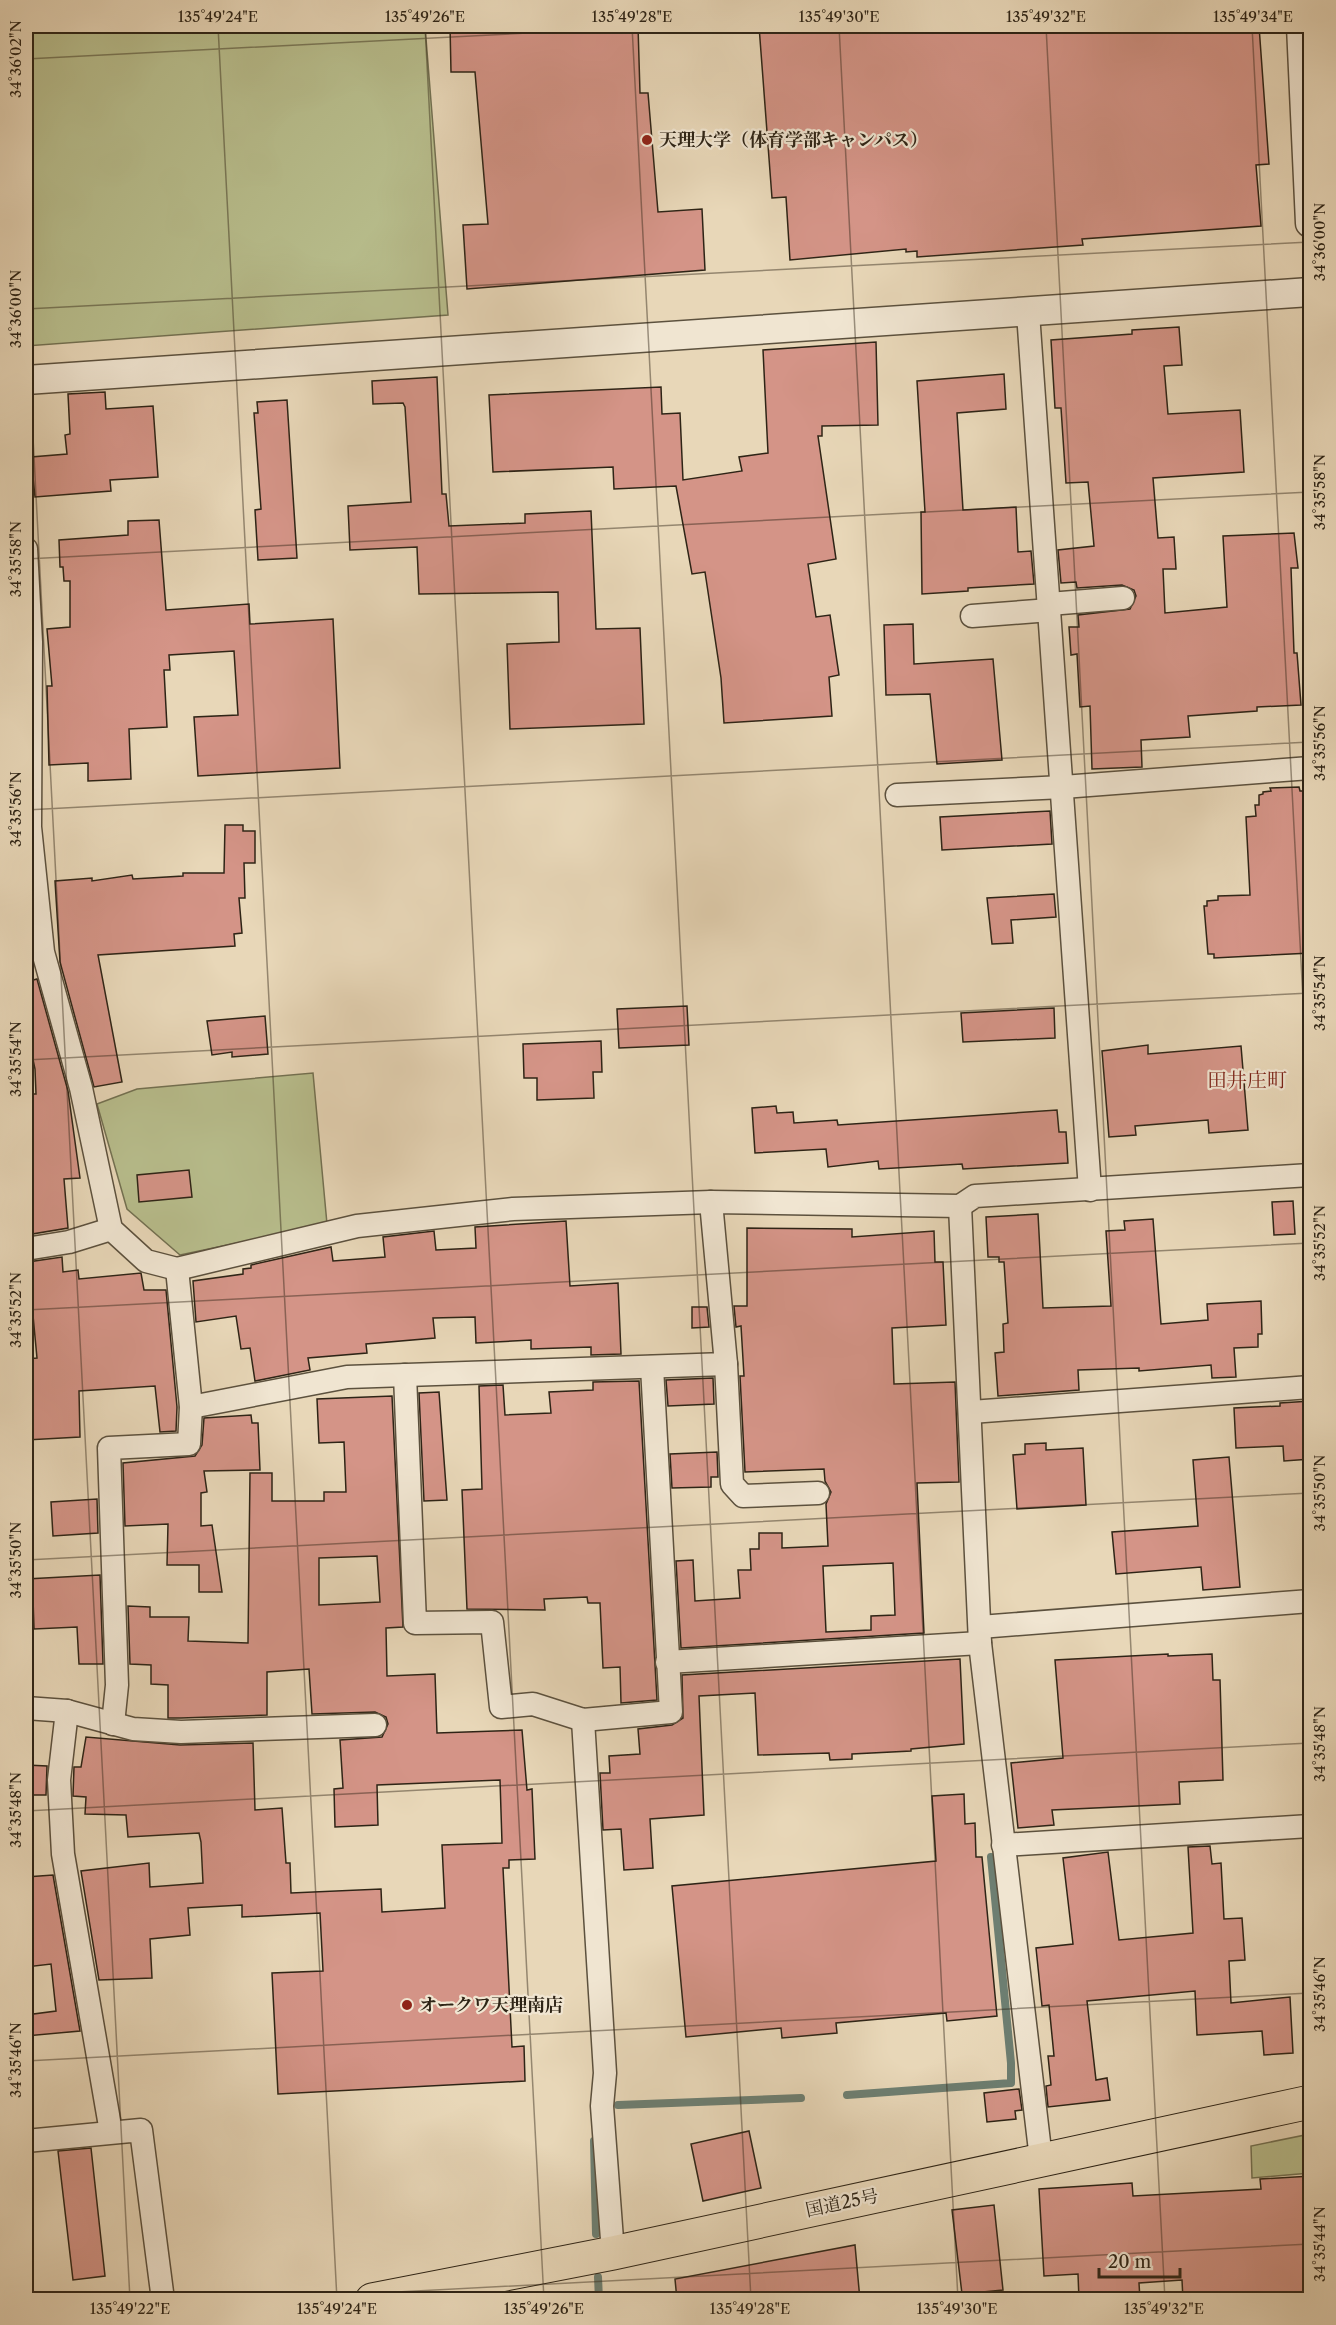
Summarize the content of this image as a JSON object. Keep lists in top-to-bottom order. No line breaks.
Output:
{"streets":{"highway":["国道25号"]},"districts":["田井庄町"],"places":["天理大学（体育学部キャンパス）","オークワ天理南店"],"scale_bar":"20 m","coordinates":["135°49'24\"E","135°49'26\"E","135°49'28\"E","135°49'30\"E","135°49'32\"E","135°49'34\"E","34°36'02\"N","34°36'00\"N","34°35'58\"N","34°35'56\"N","34°35'54\"N","34°35'52\"N","34°35'50\"N","34°35'48\"N","34°35'46\"N","34°35'44\"N","135°49'22\"E"]}
